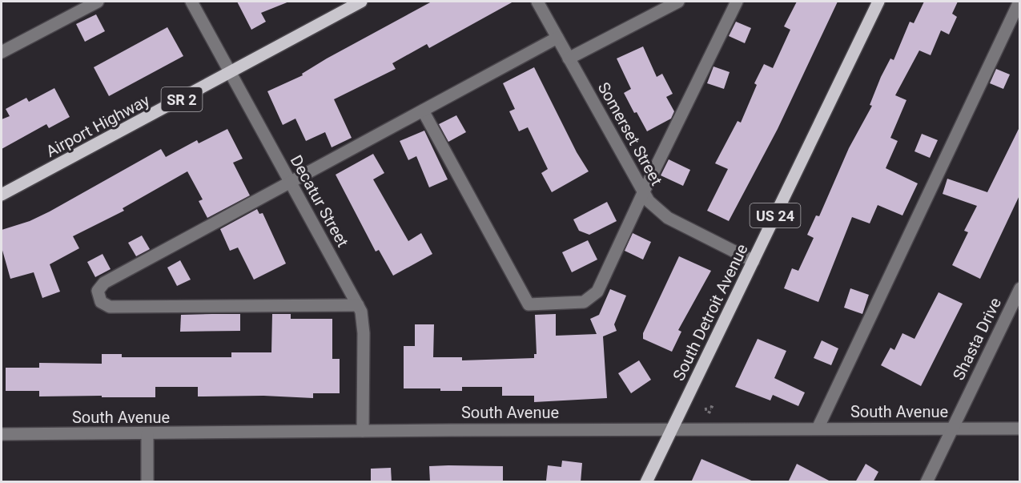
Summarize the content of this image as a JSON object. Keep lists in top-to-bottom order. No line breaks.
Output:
{"streets":{"main road":["SR 2","Airport Highway","US 24","South Detroit Avenue"],"street":["Somerset Street","Decatur Street","Shasta Drive","South Avenue"]},"crossings":[["Airport Highway","Decatur Street"],["Somerset Street","South Detroit Avenue"],["Decatur Street","South Avenue"],["South Detroit Avenue","South Avenue"],["Shasta Drive","South Avenue"]]}
